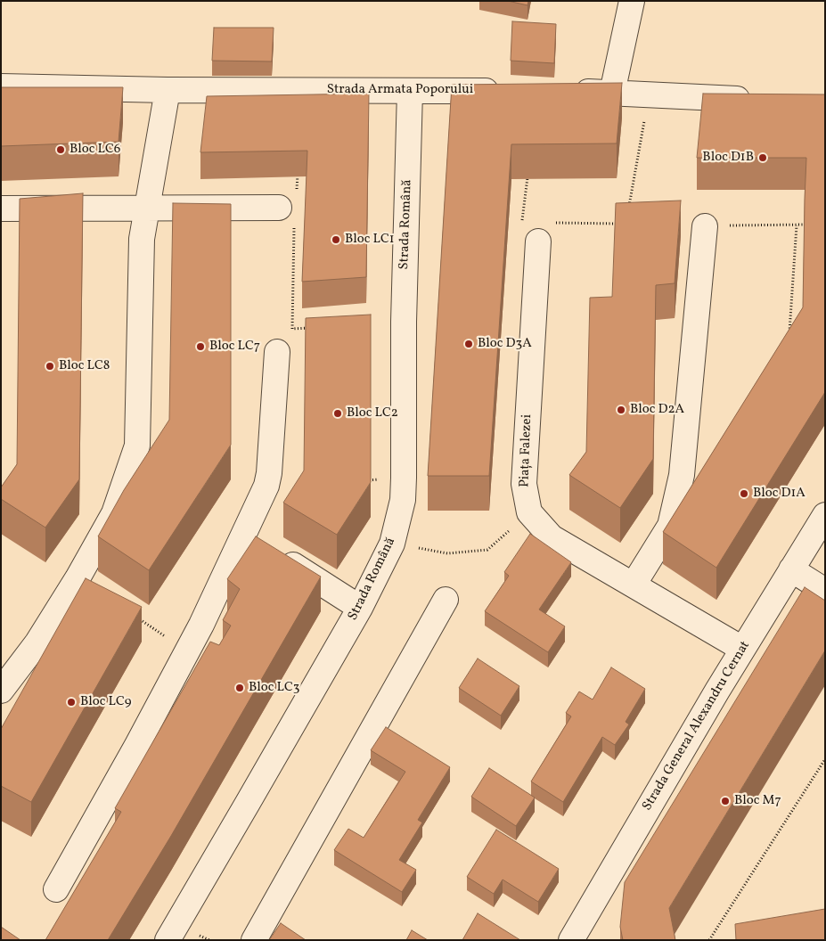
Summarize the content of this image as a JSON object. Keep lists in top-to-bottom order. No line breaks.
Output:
{"streets":{"street":["Strada Armata Poporului","Strada Română","Piața Falezei","Strada General Alexandru Cernat"]},"crossings":[["Strada Armata Poporului","Strada Română"]],"places":["Bloc LC6","Bloc D1B","Bloc LC1","Bloc D3A","Bloc LC7","Bloc LC8","Bloc D2A","Bloc LC2","Bloc D1A","Bloc LC3","Bloc LC9","Bloc M7"]}
